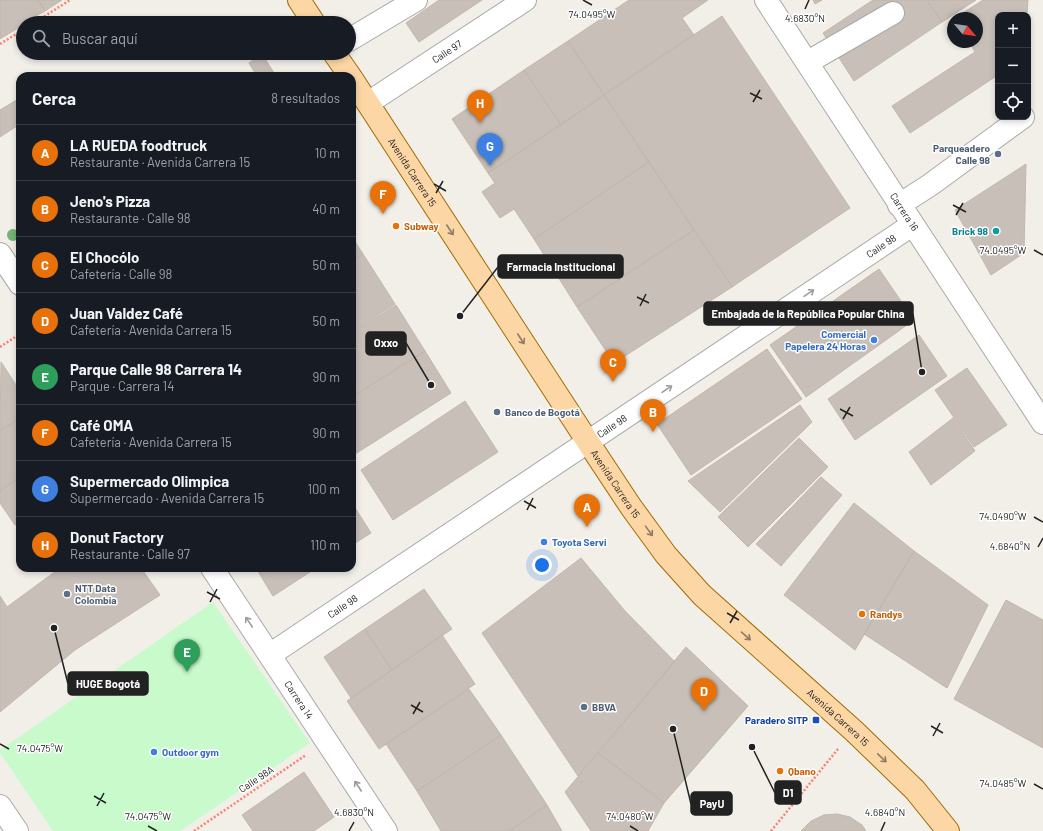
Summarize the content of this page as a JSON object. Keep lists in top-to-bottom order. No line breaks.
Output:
{"streets":{"main road":["Avenida Carrera 15"],"street":["Calle 97","Carrera 16","Calle 98","Carrera 14"],"path":["Calle 98A"]},"crossings":[["Calle 97","Avenida Carrera 15"],["Avenida Carrera 15","Calle 98"],["Carrera 16","Calle 98"],["Calle 98","Carrera 14"],["Carrera 14","Calle 98A"]],"one_way":["Avenida Carrera 15","Calle 98","Carrera 14"],"places":{"other":["Parqueadero Calle 98","Subway","Brick 98","Farmacia Institucional","Comercial Papelera 24 Horas","Embajada de la República Popular China","Oxxo","Banco de Bogotá","Toyota Servi","NTT Data Colombia","Randys","HUGE Bogotá","BBVA","PayU","D1","Outdoor gym","Qbano"],"transit":["Paradero SITP"]},"north":"bottom right","page":{"map_buttons":["+","−"],"search":"Buscar aquí","heading":["Cerca","8 resultados"],"pins":["H","G","F","C","B","A","E","D"],"list":[{"mark":"A","name":"LA RUEDA foodtruck","note":"Restaurante · Avenida Carrera 15","value":"10 m"},{"mark":"B","name":"Jeno's Pizza","note":"Restaurante · Calle 98","value":"40 m"},{"mark":"C","name":"El Chocólo","note":"Cafetería · Calle 98","value":"50 m"},{"mark":"D","name":"Juan Valdez Café","note":"Cafetería · Avenida Carrera 15","value":"50 m"},{"mark":"E","name":"Parque Calle 98 Carrera 14","note":"Parque · Carrera 14","value":"90 m"},{"mark":"F","name":"Café OMA","note":"Cafetería · Avenida Carrera 15","value":"90 m"},{"mark":"G","name":"Supermercado Olimpica","note":"Supermercado · Avenida Carrera 15","value":"100 m"},{"mark":"H","name":"Donut Factory","note":"Restaurante · Calle 97","value":"110 m"}]},"coordinates":["74.0495°W","4.6830°N","74.0490°W","4.6840°N","74.0475°W","74.0485°W","74.0480°W"]}
